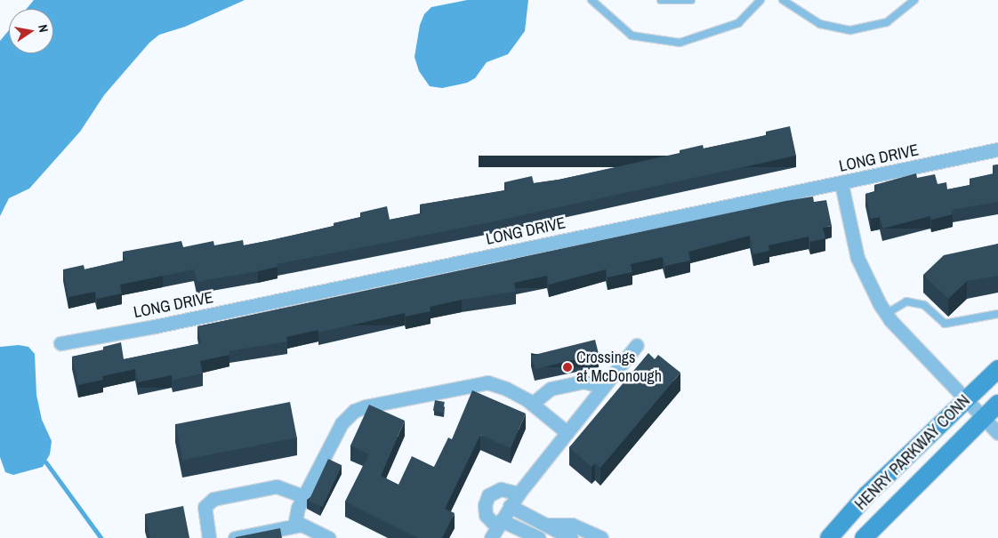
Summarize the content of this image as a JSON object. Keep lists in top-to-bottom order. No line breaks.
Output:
{"streets":{"street":["LONG DRIVE","HENRY PARKWAY CONN"]},"places":["Crossings at McDonough"],"north":"right"}
